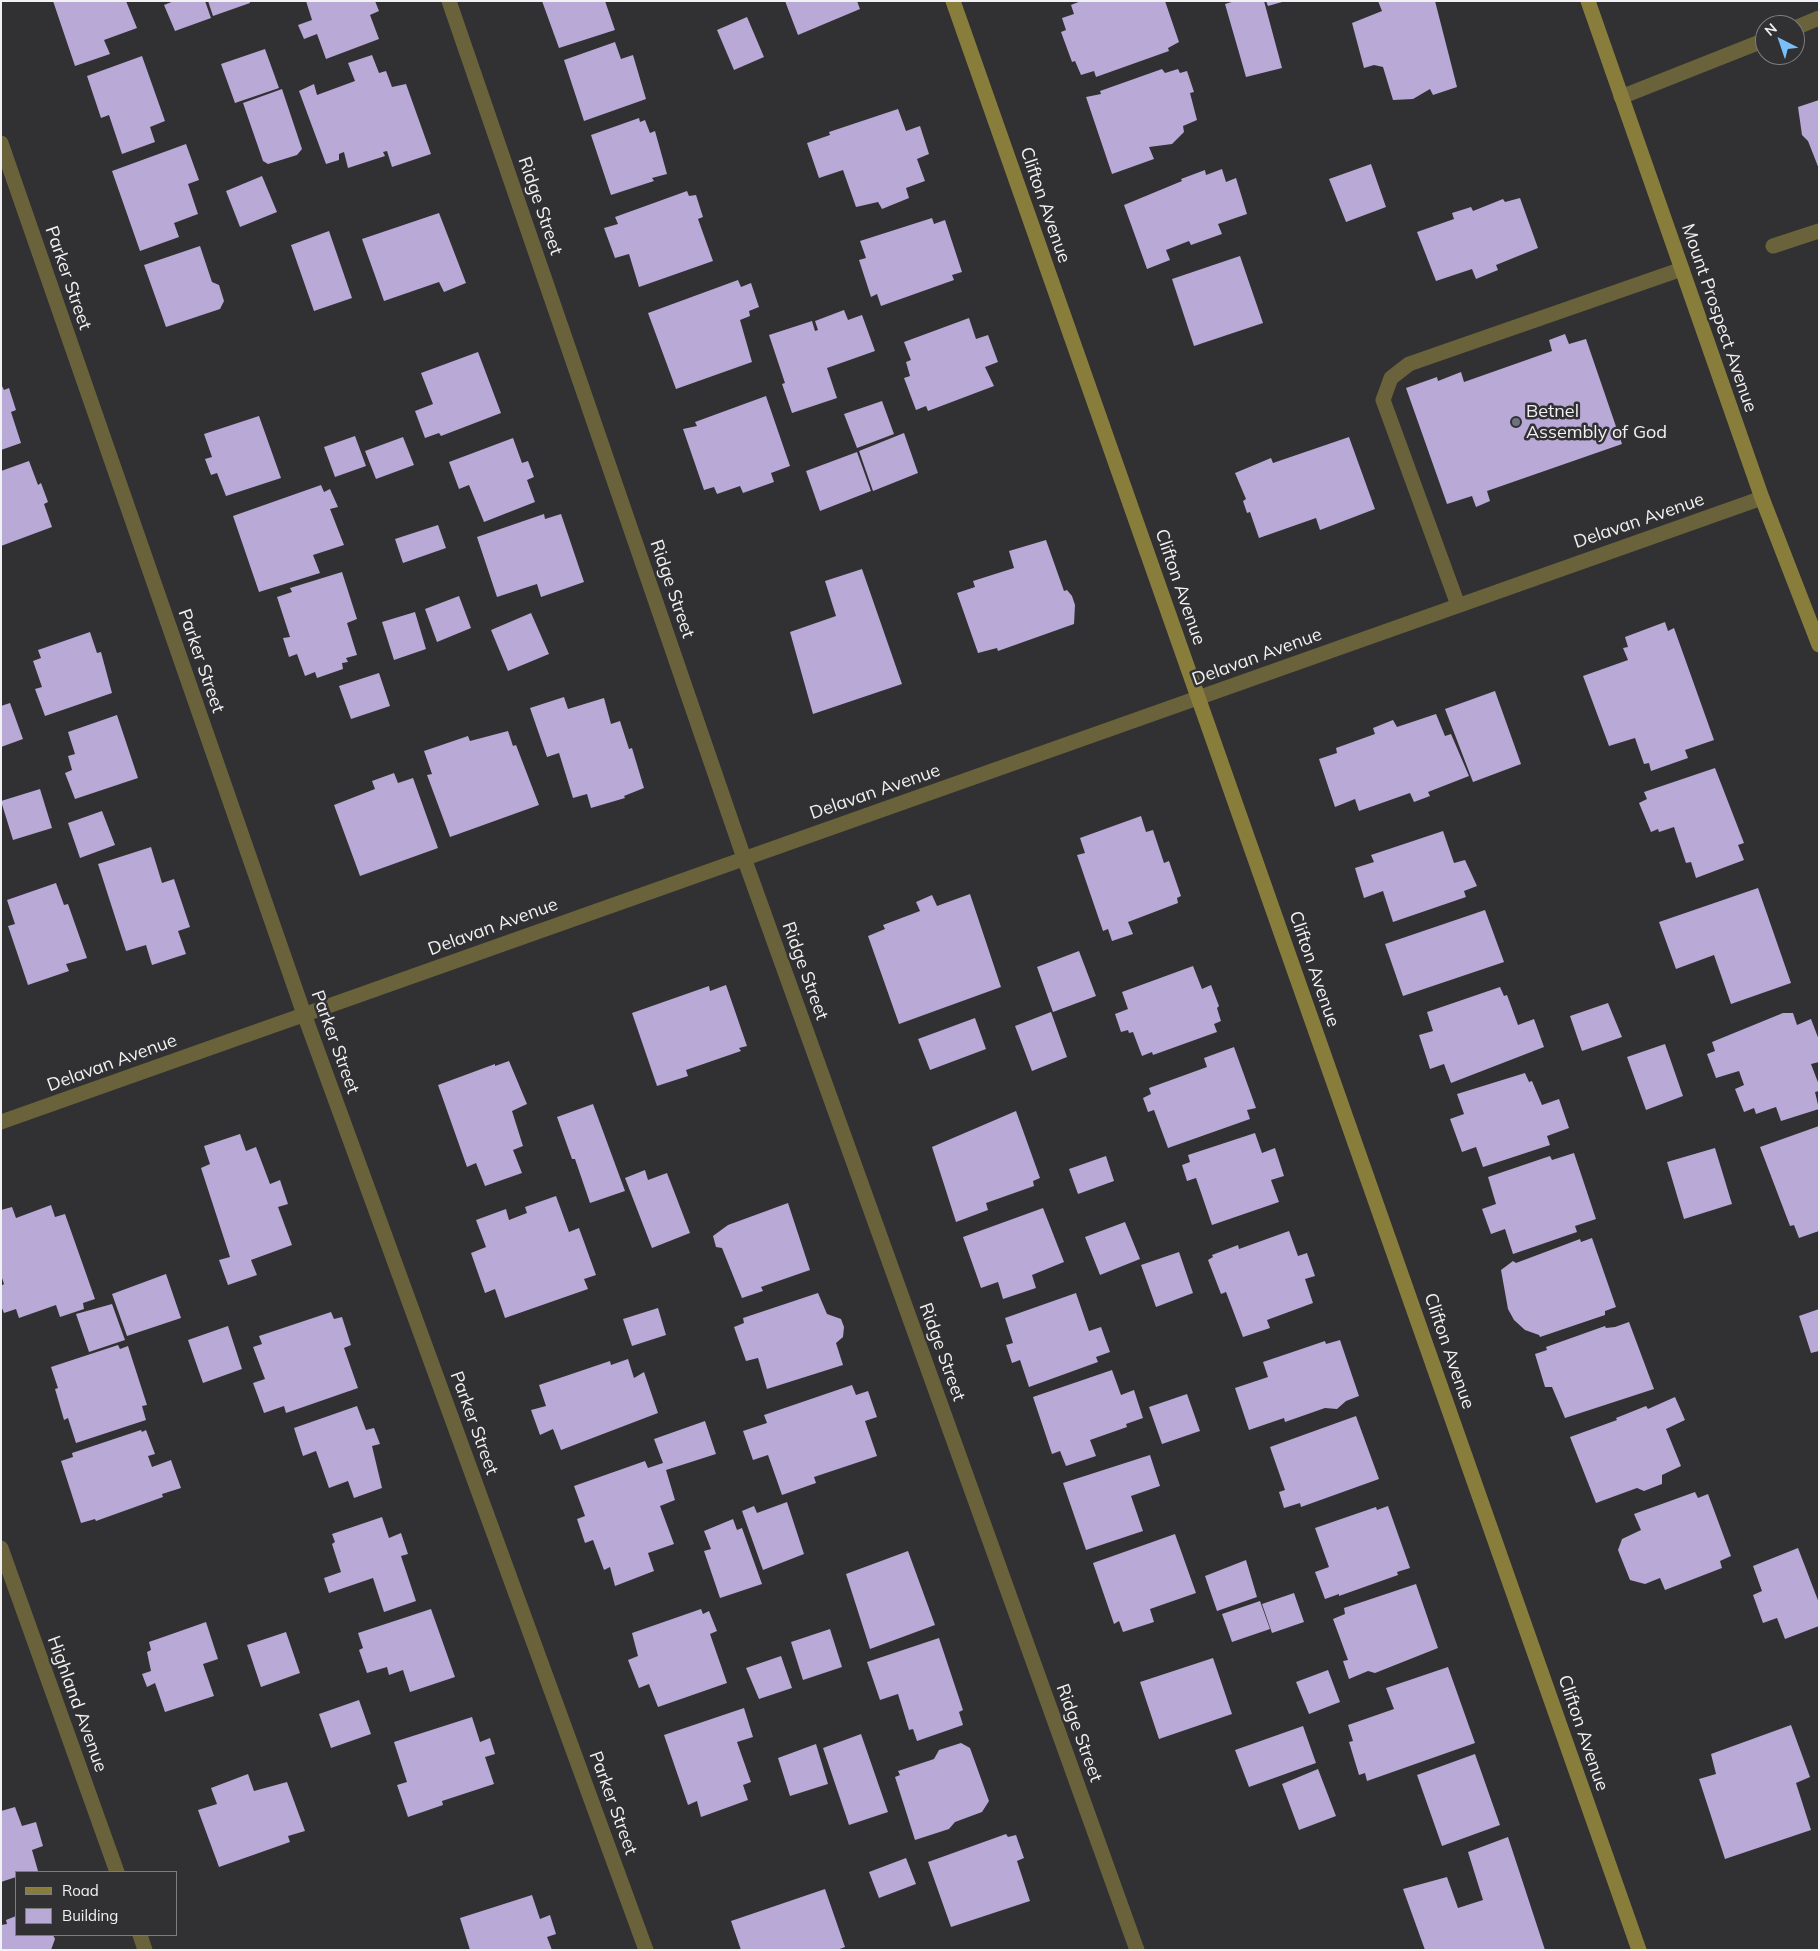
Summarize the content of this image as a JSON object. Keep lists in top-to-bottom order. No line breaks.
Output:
{"streets":{"street":["Clifton Avenue","Ridge Street","Parker Street","Mount Prospect Avenue","Delavan Avenue","Highland Avenue"]},"crossings":[["Clifton Avenue","Delavan Avenue"],["Ridge Street","Delavan Avenue"],["Parker Street","Delavan Avenue"],["Mount Prospect Avenue","Delavan Avenue"]],"places":["Betnel Assembly of God"],"legend":["Road","Building"],"north":"top left"}
